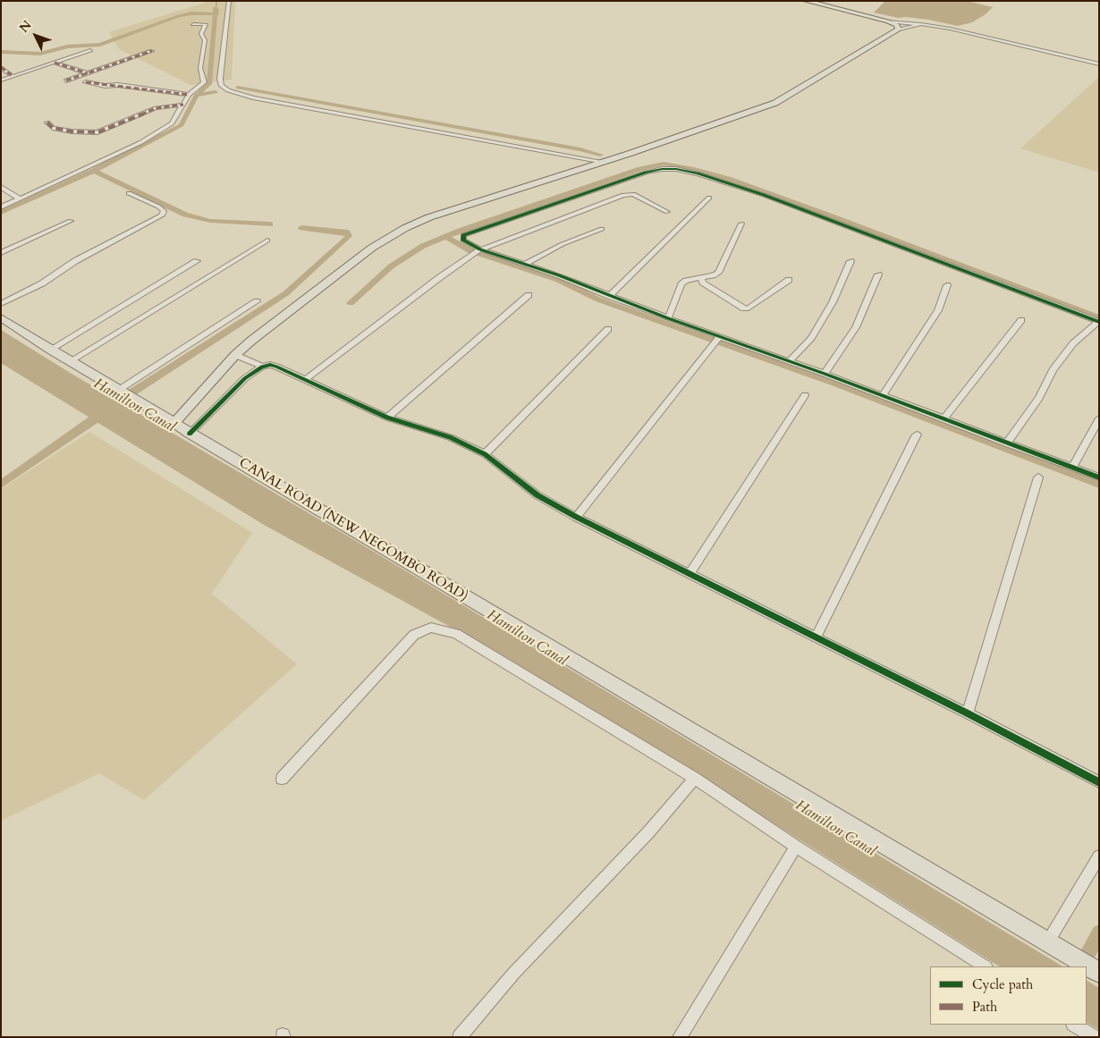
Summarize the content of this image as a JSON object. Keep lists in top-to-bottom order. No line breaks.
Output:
{"streets":{"main road":["CANAL ROAD (NEW NEGOMBO ROAD)"]},"water":["Hamilton Canal"],"legend":["Cycle path","Path"],"north":"top left"}
